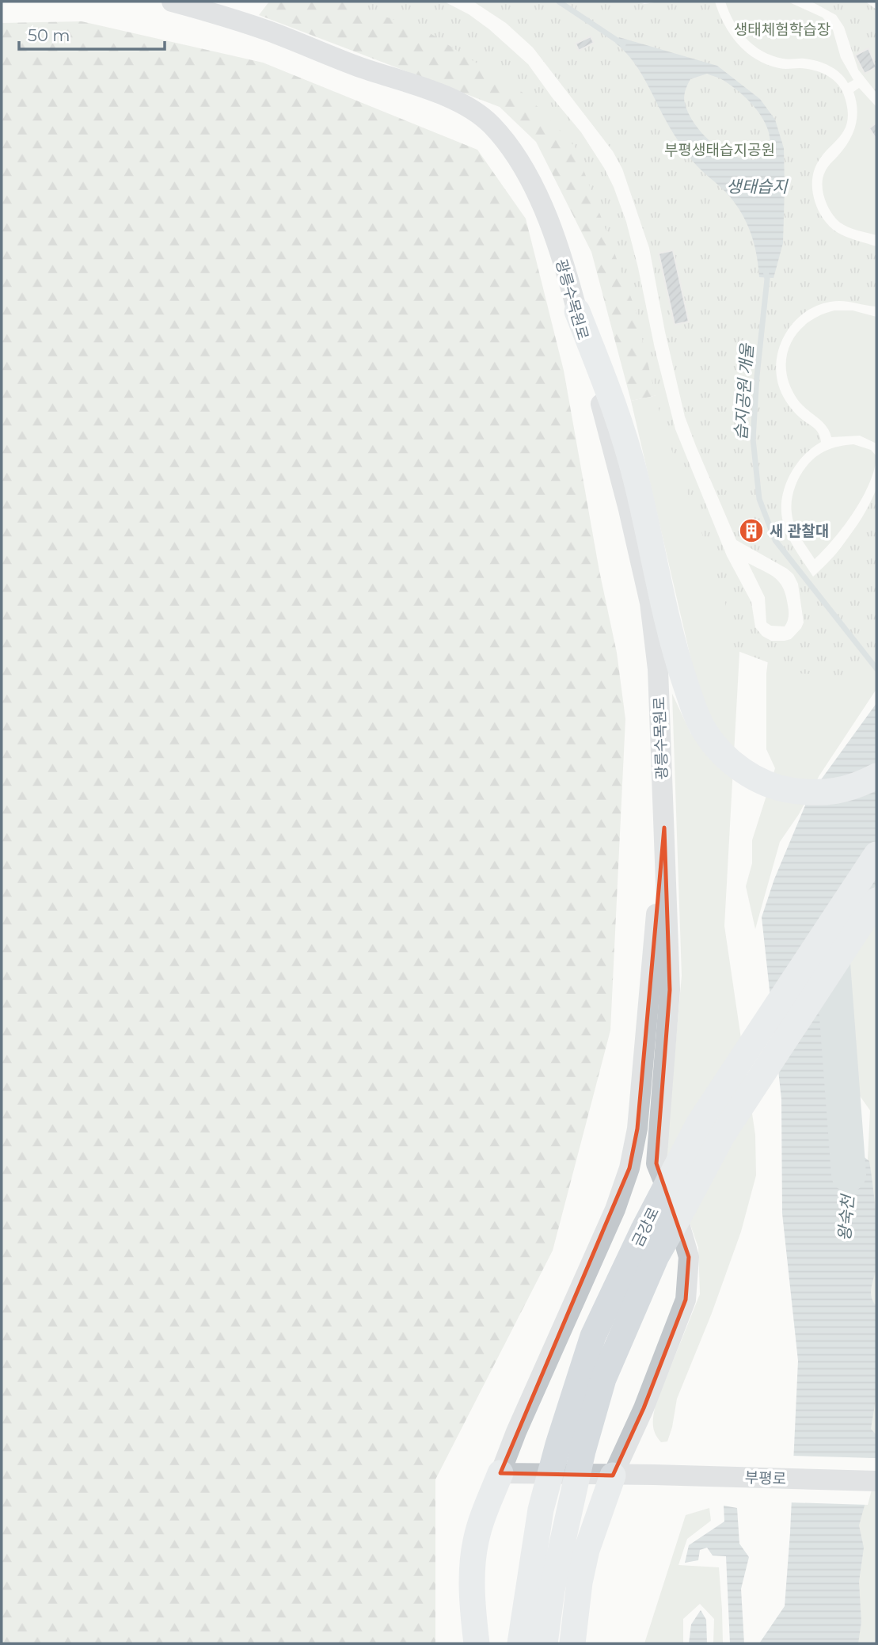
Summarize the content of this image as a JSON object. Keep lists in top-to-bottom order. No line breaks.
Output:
{"streets":{"main road":["금강로"],"street":["광릉수목원로","부평로"]},"water":["생태습지","습지공원 개울","왕숙천"],"parks":["생태체험학습장","부평생태습지공원"],"places":{"building":["새 관찰대"]},"scale_bar":"50 m"}
